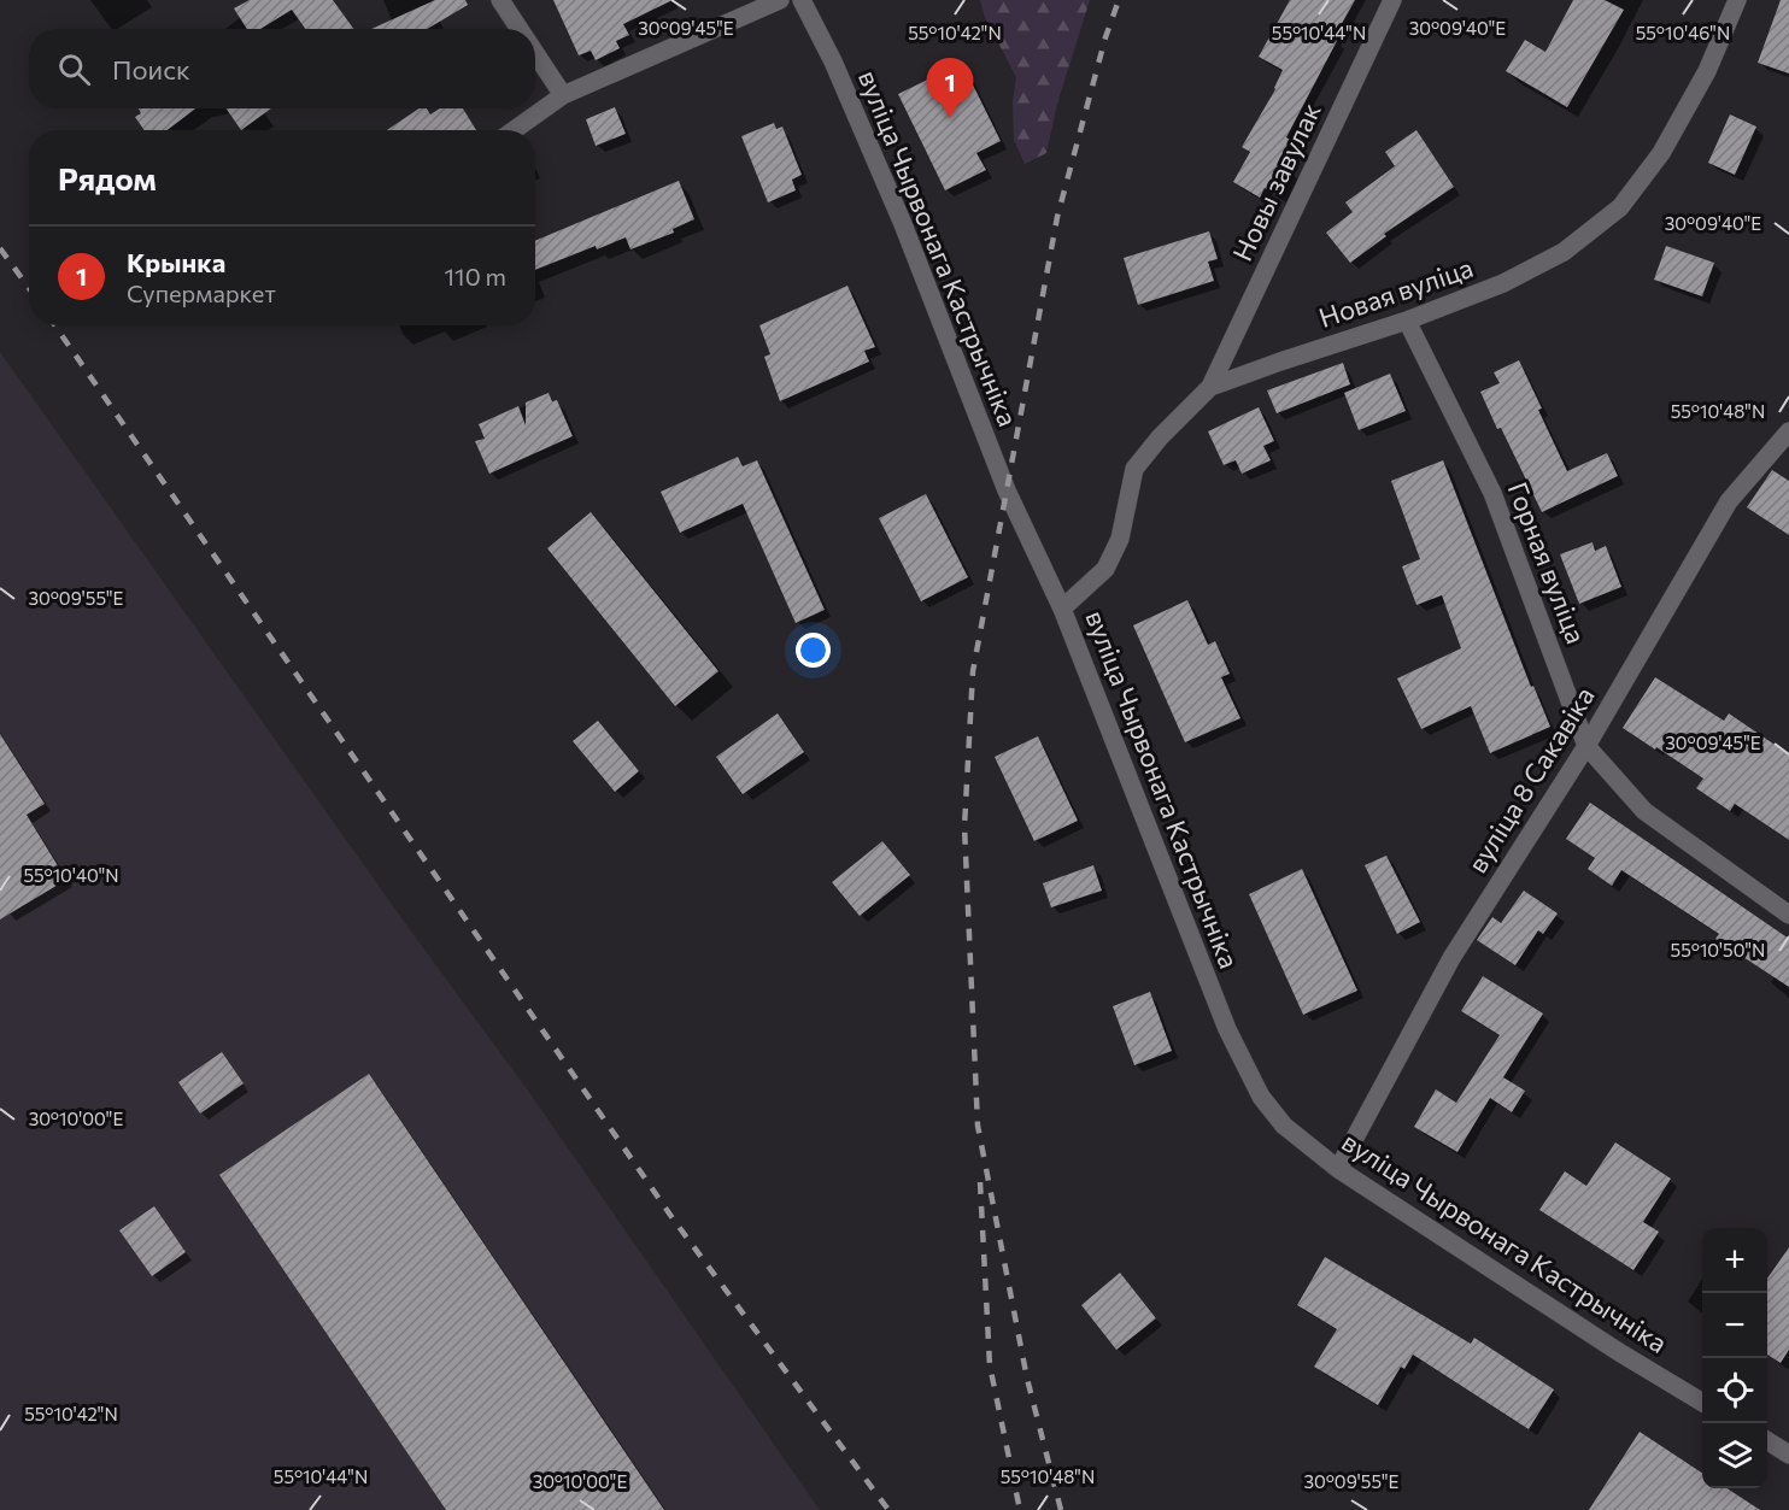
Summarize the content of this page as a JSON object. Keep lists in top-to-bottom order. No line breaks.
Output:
{"streets":{"street":["Новы завулак","вуліца Чырвонага Кастрычніка","Новая вуліца","Горная вуліца","вуліца 8 Сакавіка"]},"crossings":[["Новы завулак","Новая вуліца"],["вуліца Чырвонага Кастрычніка","Новая вуліца"],["вуліца Чырвонага Кастрычніка","вуліца 8 Сакавіка"],["Новая вуліца","Горная вуліца"],["Горная вуліца","вуліца 8 Сакавіка"]],"page":{"search":"Поиск","pins":"1","heading":"Рядом","list":[{"mark":"1","name":"Крынка","note":"Супермаркет","value":"110 m"}],"map_buttons":["+","−"]},"coordinates":["30°09'45\"E","30°09'40\"E","55°10'42\"N","55°10'44\"N","55°10'46\"N","55°10'48\"N","30°09'55\"E","55°10'40\"N","55°10'50\"N","30°10'00\"E"]}
